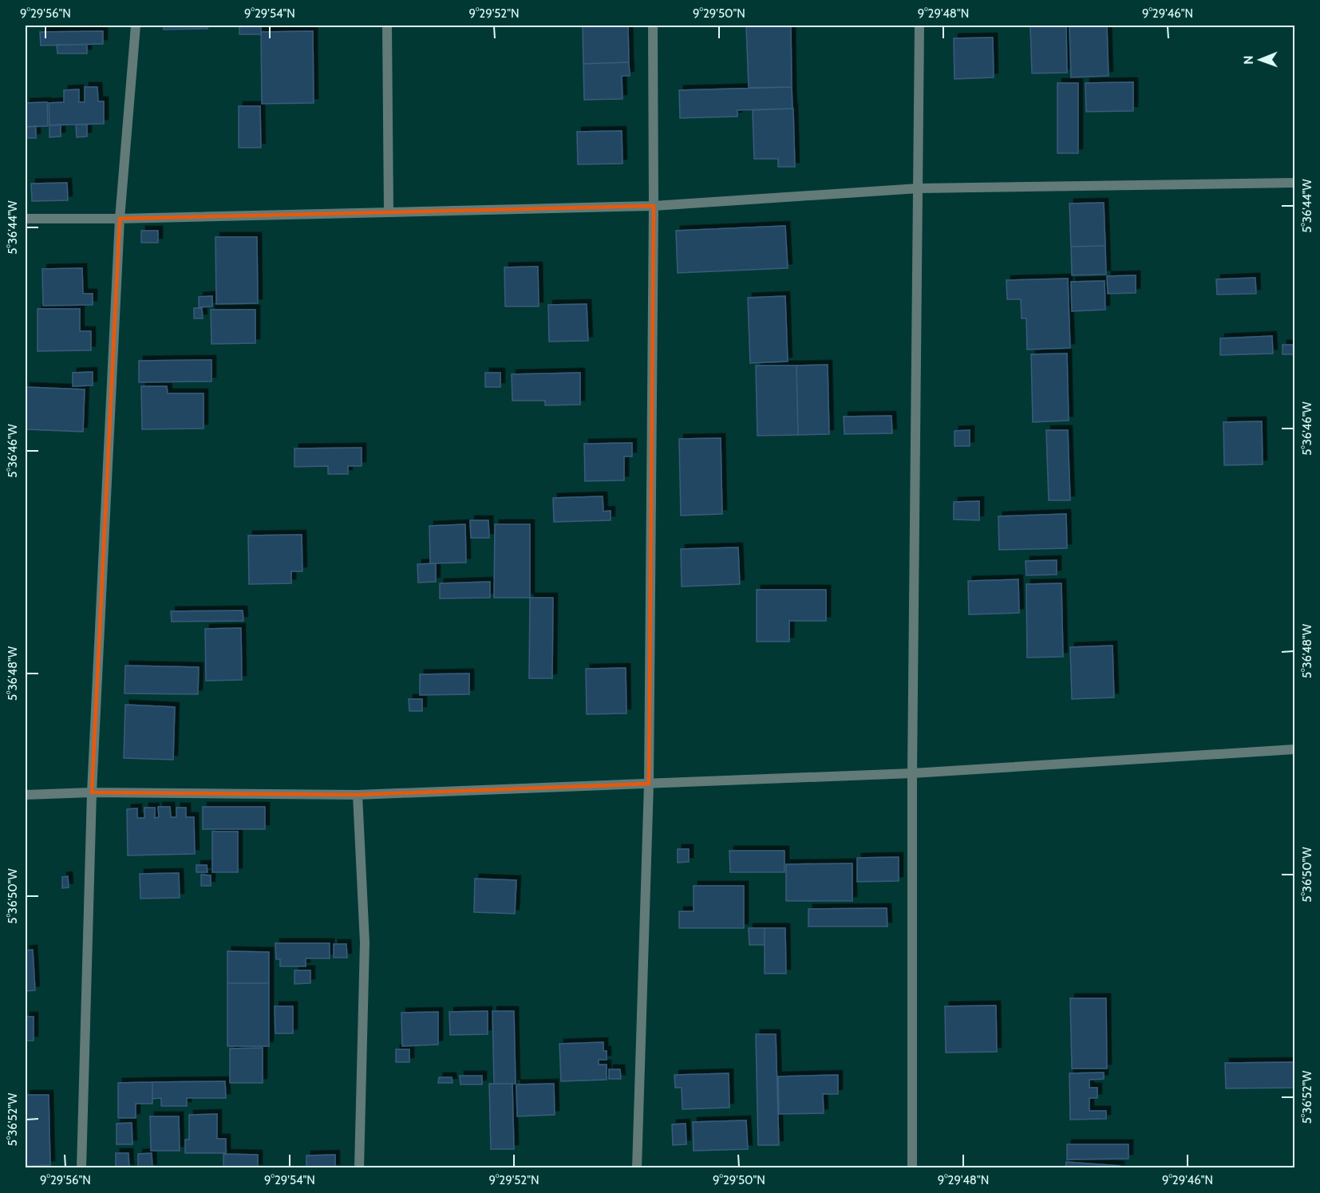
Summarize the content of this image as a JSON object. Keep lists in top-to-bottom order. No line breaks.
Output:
{"north":"left","coordinates":["9°29'56\"N","9°29'54\"N","9°29'52\"N","9°29'50\"N","9°29'48\"N","9°29'46\"N","5°36'44\"W","5°36'46\"W","5°36'48\"W","5°36'50\"W","5°36'52\"W"]}
